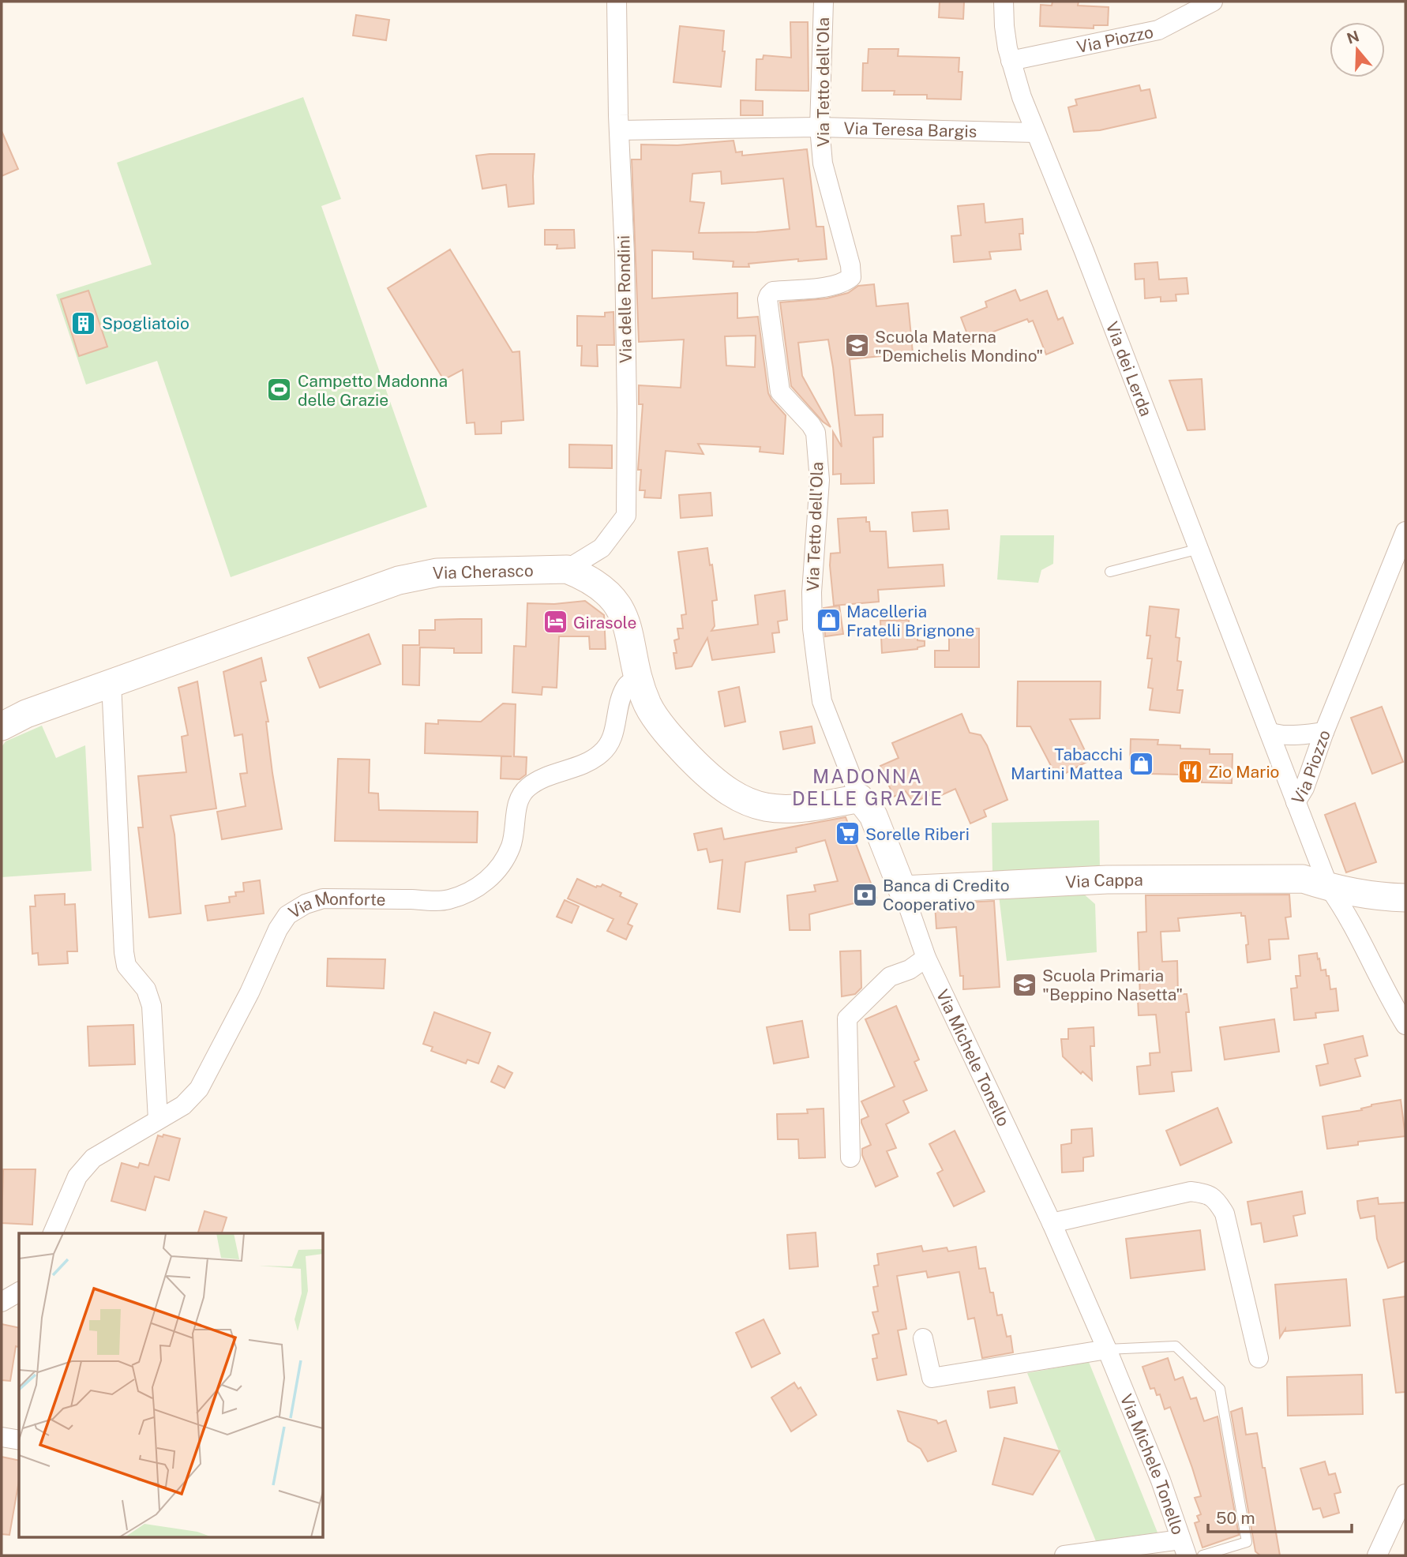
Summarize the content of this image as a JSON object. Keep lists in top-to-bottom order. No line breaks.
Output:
{"streets":{"street":["Via Piozzo","Via Tetto dell'Ola","Via Teresa Bargis","Via delle Rondini","Via dei Lerda","Via Cherasco","Via Cappa","Via Monforte","Via Michele Tonello"]},"crossings":[["Via Piozzo","Via dei Lerda"],["Via Piozzo","Via Cappa"],["Via Tetto dell'Ola","Via Teresa Bargis"],["Via Tetto dell'Ola","Via Cherasco"],["Via Teresa Bargis","Via delle Rondini"],["Via Teresa Bargis","Via dei Lerda"],["Via delle Rondini","Via Cherasco"],["Via Cherasco","Via Monforte"],["Via Cappa","Via Michele Tonello"]],"districts":["MADONNA DELLE GRAZIE"],"places":{"building":["Spogliatoio"],"school or university":["Scuola Materna \"Demichelis Mondino\"","Scuola Primaria \"Beppino Nasetta\""],"sports":["Campetto Madonna delle Grazie"],"shop":["Macelleria Fratelli Brignone","Tabacchi Martini Mattea"],"hotel":["Girasole"],"restaurant":["Zio Mario"],"supermarket":["Sorelle Riberi"],"bank":["Banca di Credito Cooperativo"]},"scale_bar":"50 m","north":"top"}
